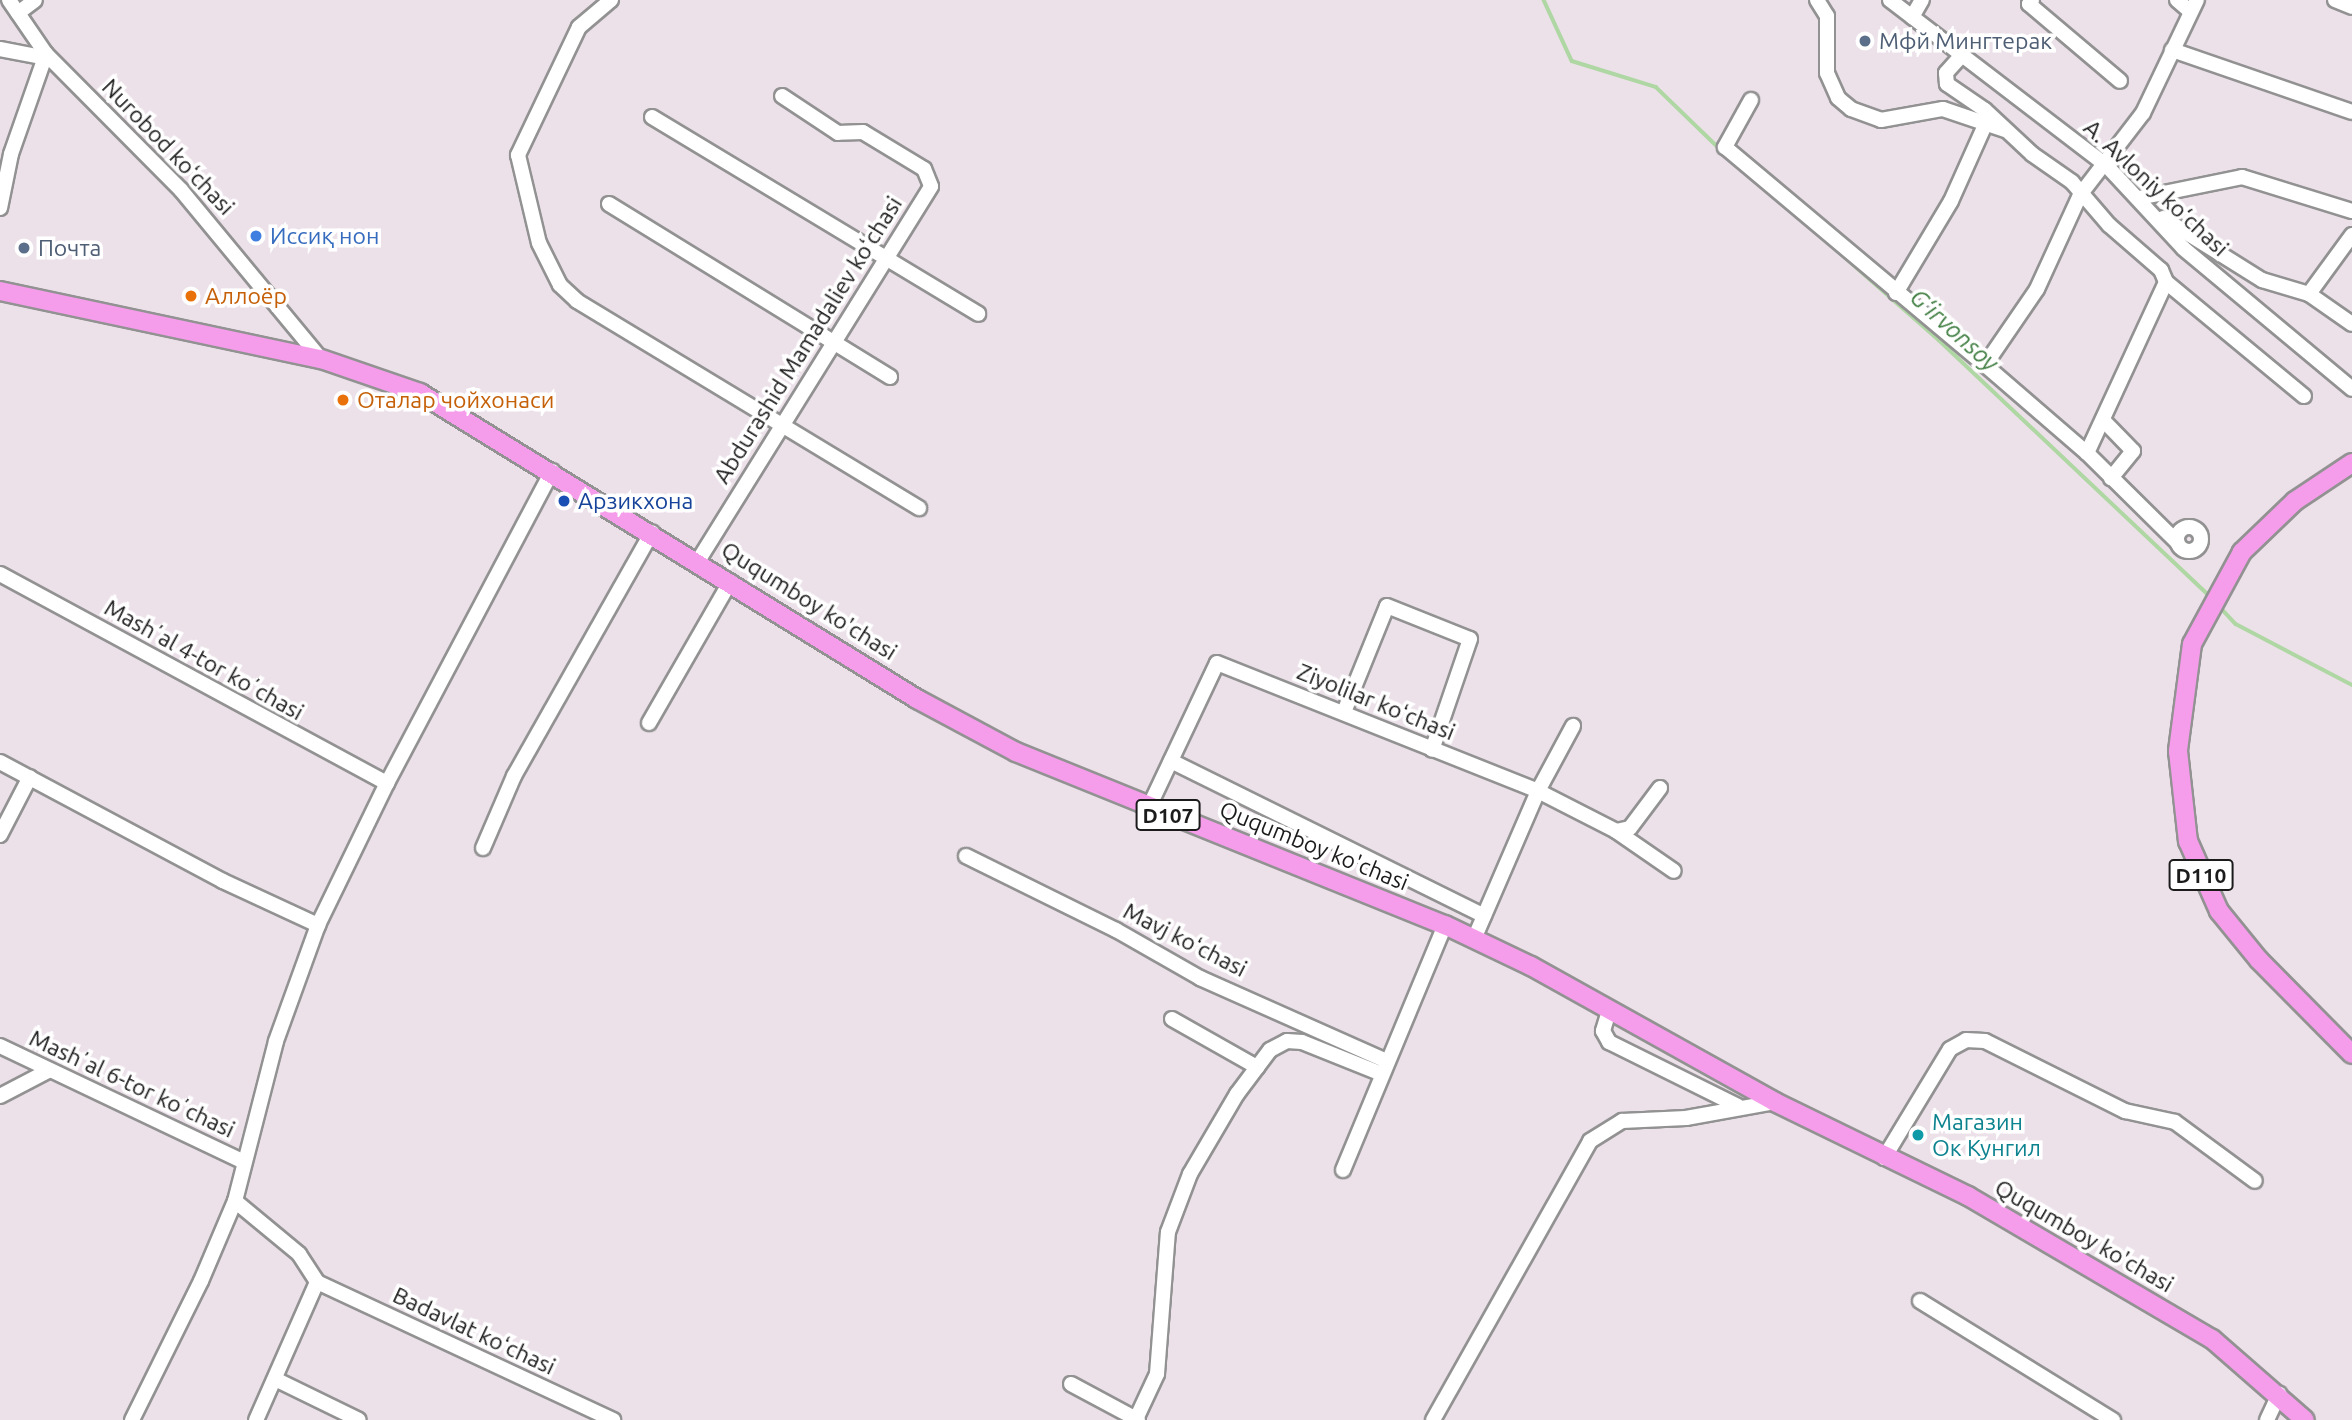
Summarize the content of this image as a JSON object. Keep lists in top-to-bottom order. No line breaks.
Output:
{"streets":{"main road":["Ququmboy ko'chasi","D107","D110"],"street":["Nurobod koʻchasi","A. Avloniy ko‘chasi","Abdurashid Mamadaliev koʻchasi","Mashʼal 4-tor koʼchasi","Ziyolilar koʻchasi","Mavj koʻchasi","Mashʼal 6-tor koʼchasi","Badavlat koʻchasi"]},"crossings":[["Nurobod koʻchasi","Ququmboy ko'chasi"],["Abdurashid Mamadaliev koʻchasi","Ququmboy ko'chasi"]],"water":["G‘irvonsoy"],"places":["Мфй Мингтерак","Иссиқ нон","Почта","Аллоёр","Оталар чойхонаси","Арзикхона","Магазин Ок Кунгил"]}
